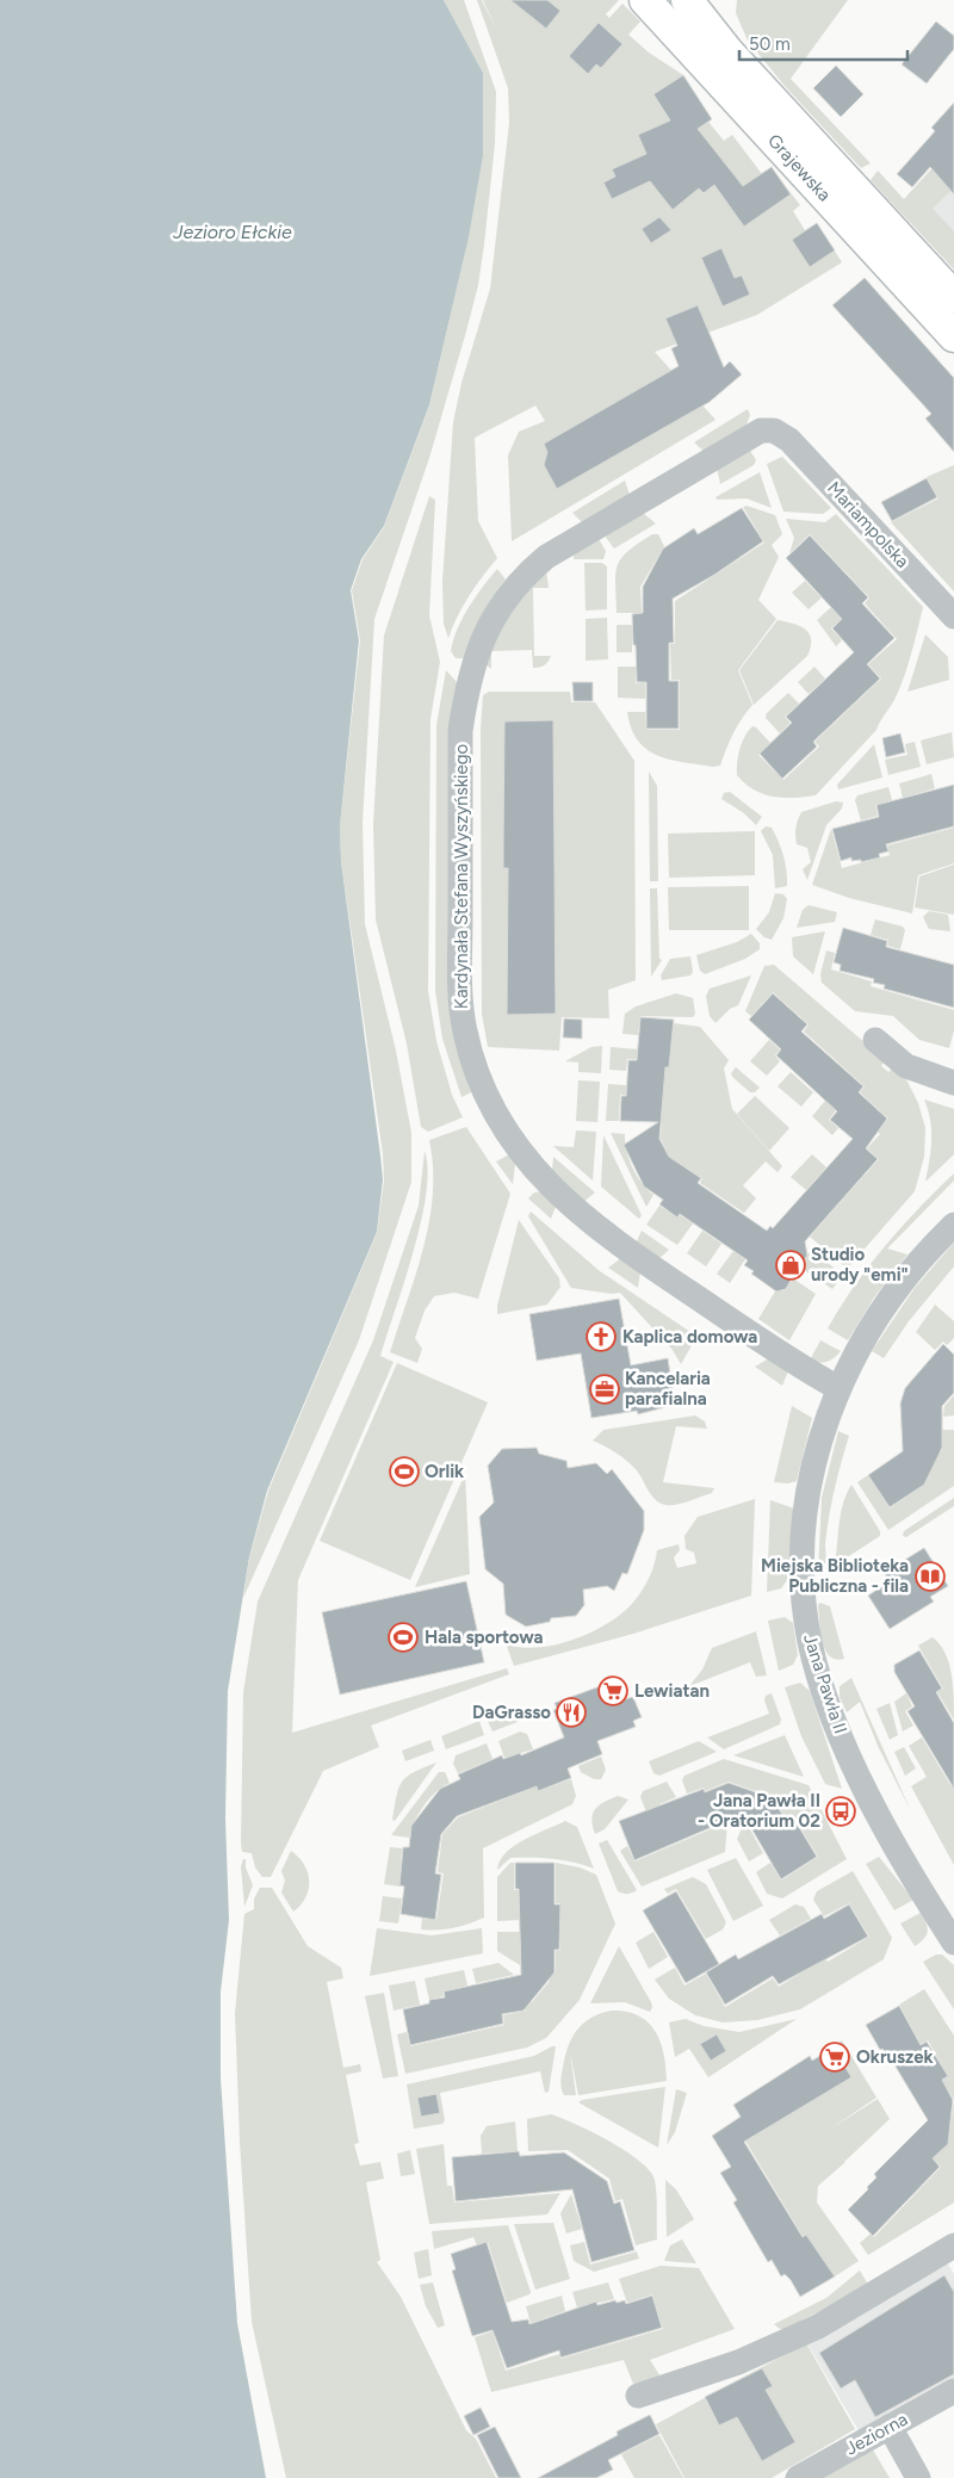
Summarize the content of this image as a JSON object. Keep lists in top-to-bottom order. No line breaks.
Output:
{"streets":{"main road":["Grajewska"],"street":["Mariampolska","Kardynała Stefana Wyszyńskiego","Jana Pawła II","Jeziorna"]},"crossings":[["Mariampolska","Kardynała Stefana Wyszyńskiego"],["Kardynała Stefana Wyszyńskiego","Jana Pawła II"]],"water":["Jezioro Ełckie"],"places":{"shop":["Studio urody \"emi\""],"church":["Kaplica domowa"],"office":["Kancelaria parafialna"],"sports":["Orlik","Hala sportowa"],"library":["Miejska Biblioteka Publiczna - fila"],"supermarket":["Lewiatan","Okruszek"],"restaurant":["DaGrasso"],"bus stop":["Jana Pawła II - Oratorium 02"]},"scale_bar":"50 m"}
